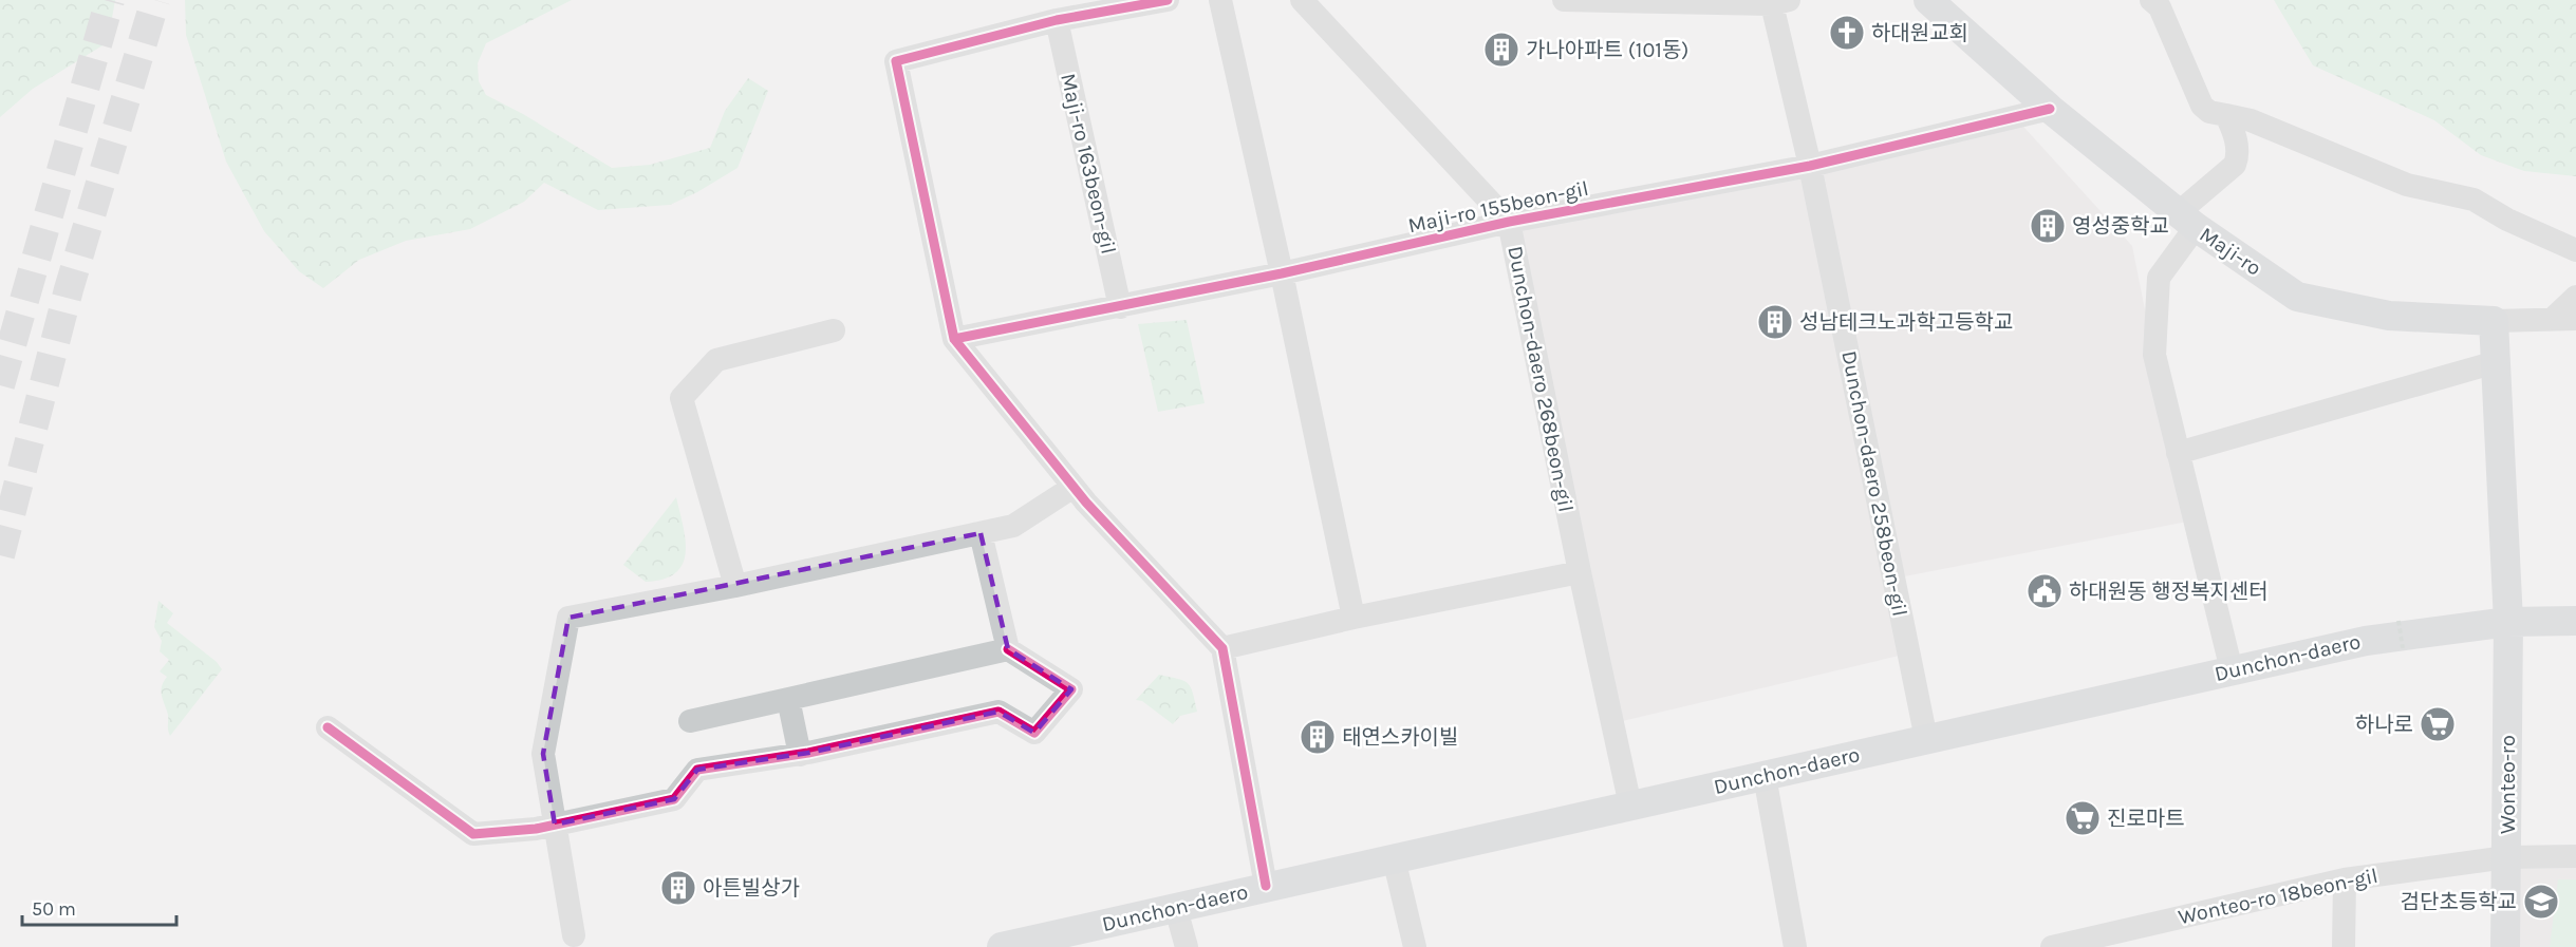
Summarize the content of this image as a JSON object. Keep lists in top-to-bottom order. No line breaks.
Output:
{"streets":{"main road":["Maji-ro","Dunchon-daero","Wonteo-ro"],"street":["Maji-ro 163beon-gil","Maji-ro 155beon-gil","Dunchon-daero 268beon-gil","Dunchon-daero 258beon-gil","Wonteo-ro 18beon-gil"]},"crossings":[["Maji-ro 163beon-gil","Maji-ro 155beon-gil"],["Maji-ro 155beon-gil","Maji-ro"],["Maji-ro 155beon-gil","Dunchon-daero 268beon-gil"],["Maji-ro 155beon-gil","Dunchon-daero 258beon-gil"],["Dunchon-daero 268beon-gil","Dunchon-daero"],["Dunchon-daero 258beon-gil","Dunchon-daero"],["Dunchon-daero","Wonteo-ro"],["Wonteo-ro","Wonteo-ro 18beon-gil"]],"places":{"church":["하대원교회"],"building":["가나아파트 (101동)","영성중학교","성남테크노과학고등학교","태연스카이빌","아튼빌상가"],"public building":["하대원동 행정복지센터"],"supermarket":["하나로","진로마트"],"school or university":["검단초등학교"]},"scale_bar":"50 m"}
